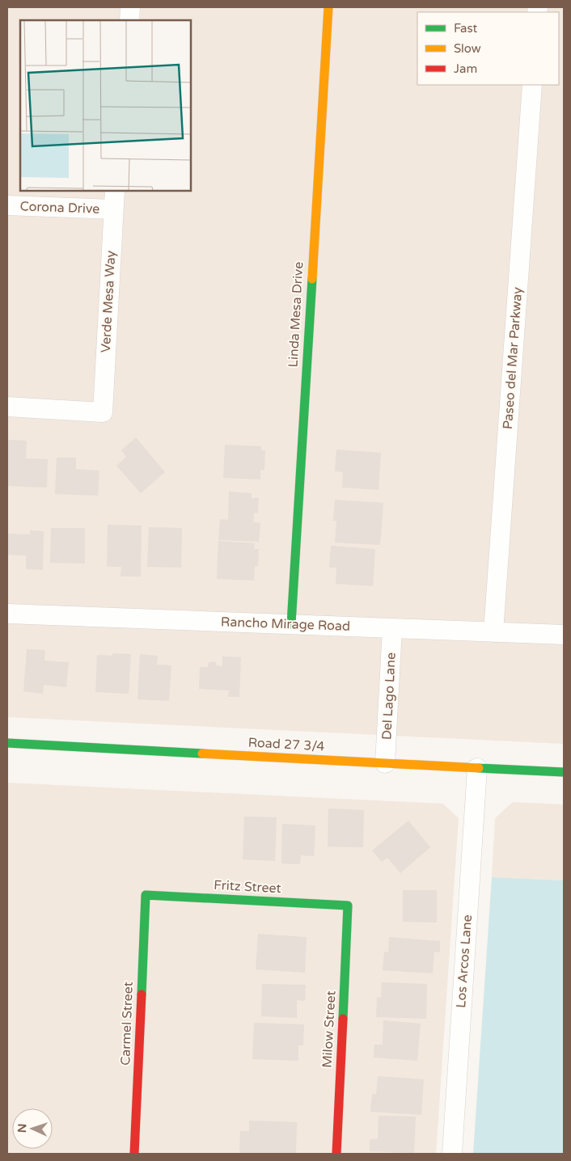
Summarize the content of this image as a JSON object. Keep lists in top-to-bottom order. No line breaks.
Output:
{"streets":{"street":["Corona Drive","Verde Mesa Way","Linda Mesa Drive","Paseo del Mar Parkway","Rancho Mirage Road","Del Lago Lane","Road 27 3/4","Fritz Street","Los Arcos Lane","Carmel Street","Milow Street"]},"crossings":[["Corona Drive","Verde Mesa Way"],["Linda Mesa Drive","Rancho Mirage Road"],["Paseo del Mar Parkway","Rancho Mirage Road"],["Rancho Mirage Road","Del Lago Lane"],["Del Lago Lane","Road 27 3/4"],["Road 27 3/4","Los Arcos Lane"],["Fritz Street","Carmel Street"],["Fritz Street","Milow Street"]],"legend":["Fast","Slow","Jam"],"north":"left"}
